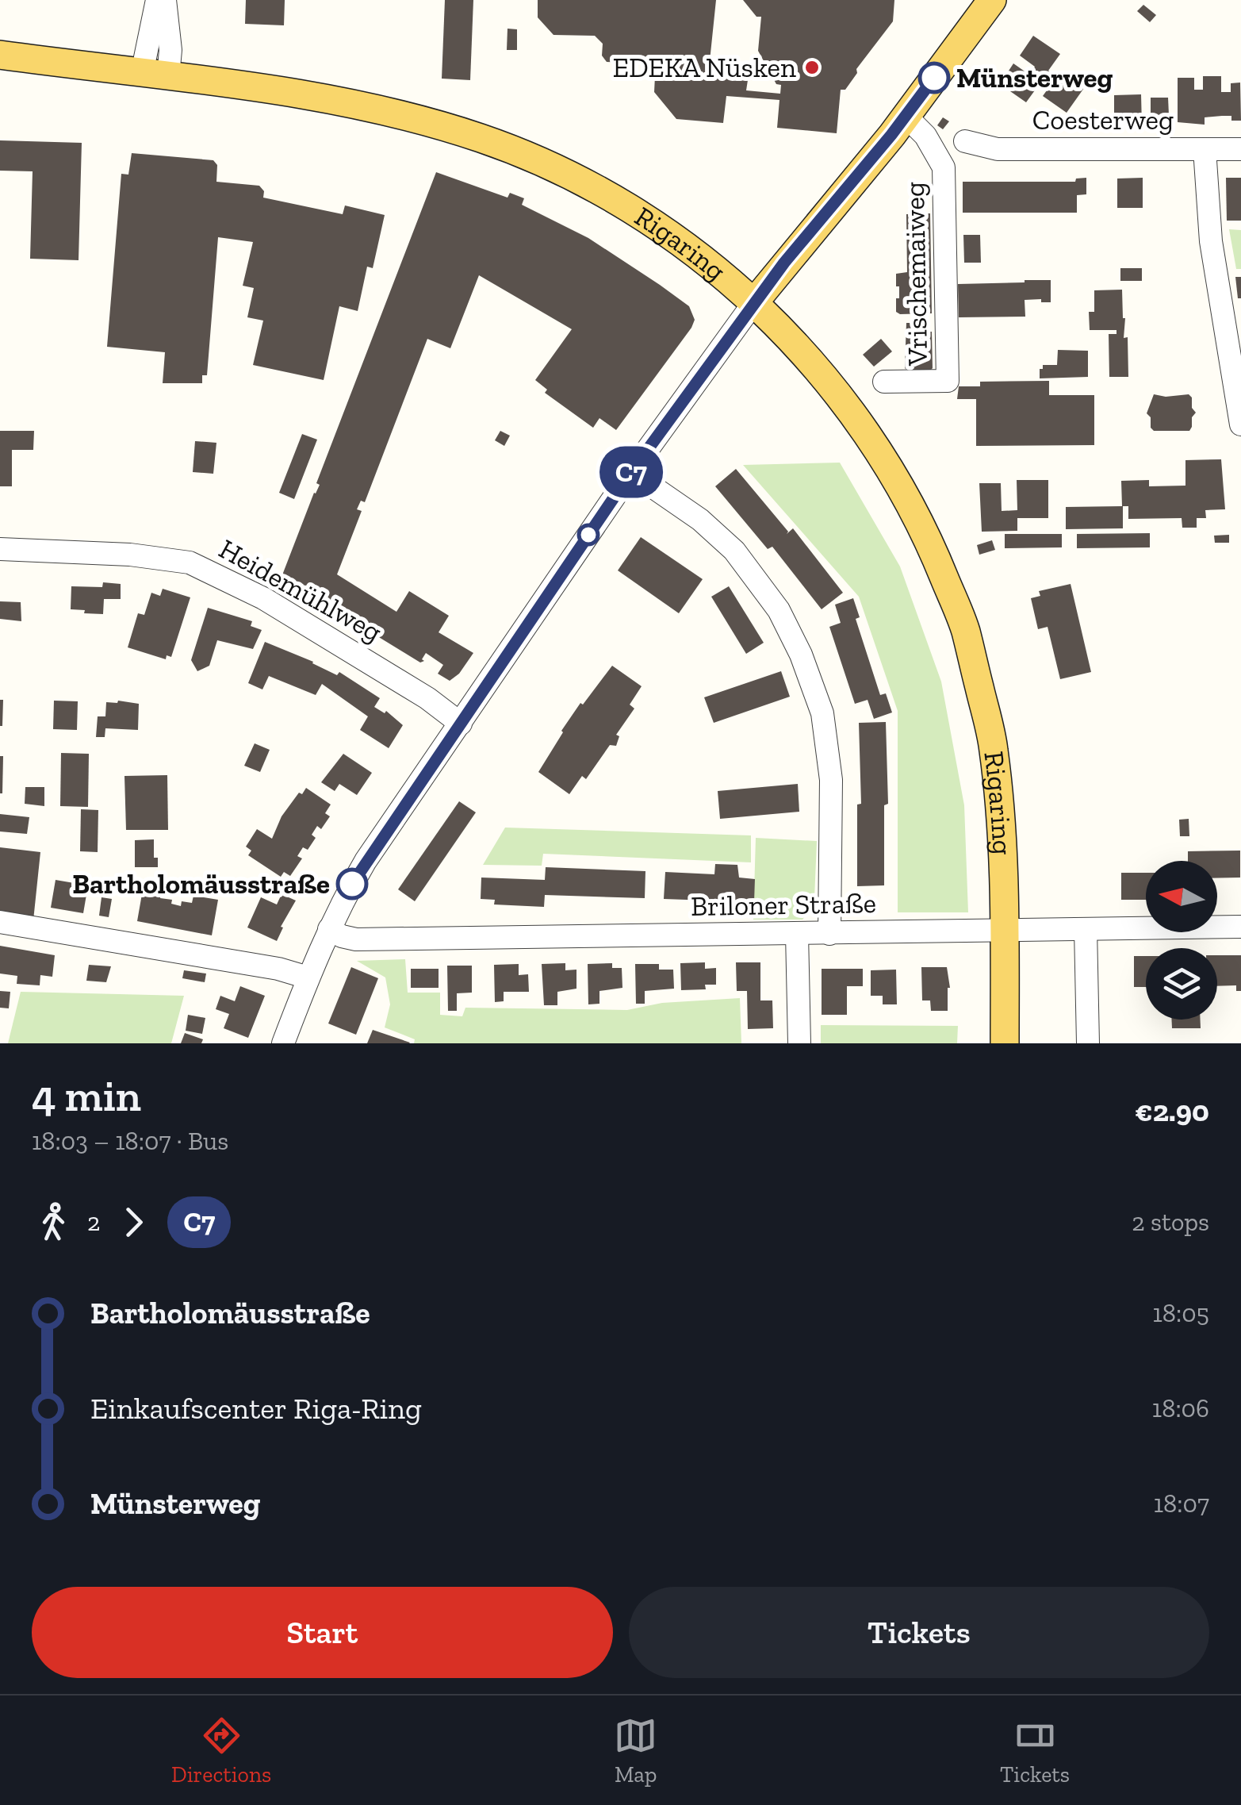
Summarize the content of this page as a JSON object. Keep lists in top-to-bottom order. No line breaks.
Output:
{"streets":{"main road":["Rigaring"],"street":["Coesterweg","Vrischemaiweg","Heidemühlweg","Briloner Straße"]},"crossings":[["Rigaring","Briloner Straße"]],"places":["EDEKA Nüsken","Münsterweg","Bartholomäusstraße"],"lines":["bus line C7"],"north":"left","page":{"on_map":"C7","heading":["4 min","18:03 – 18:07 · Bus","€2.90"],"legs":["2","C7","2 stops"],"list":[{"name":"Bartholomäusstraße","value":"18:05"},{"name":"Einkaufscenter Riga-Ring","value":"18:06"},{"name":"Münsterweg","value":"18:07"}],"buttons":["Start","Tickets"],"tabs":["Directions","Map","Tickets"]}}
